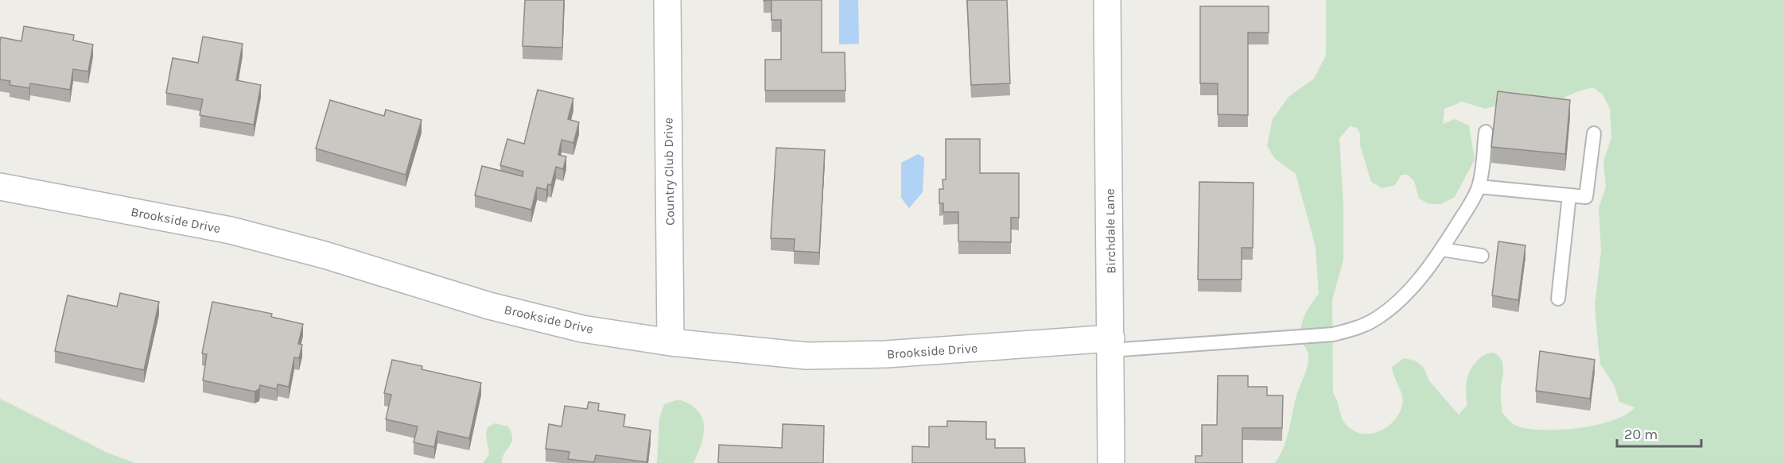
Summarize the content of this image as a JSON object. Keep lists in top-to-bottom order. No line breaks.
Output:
{"streets":{"street":["Country Club Drive","Brookside Drive","Birchdale Lane"]},"crossings":[["Country Club Drive","Brookside Drive"],["Brookside Drive","Birchdale Lane"]],"scale_bar":"20 m"}
